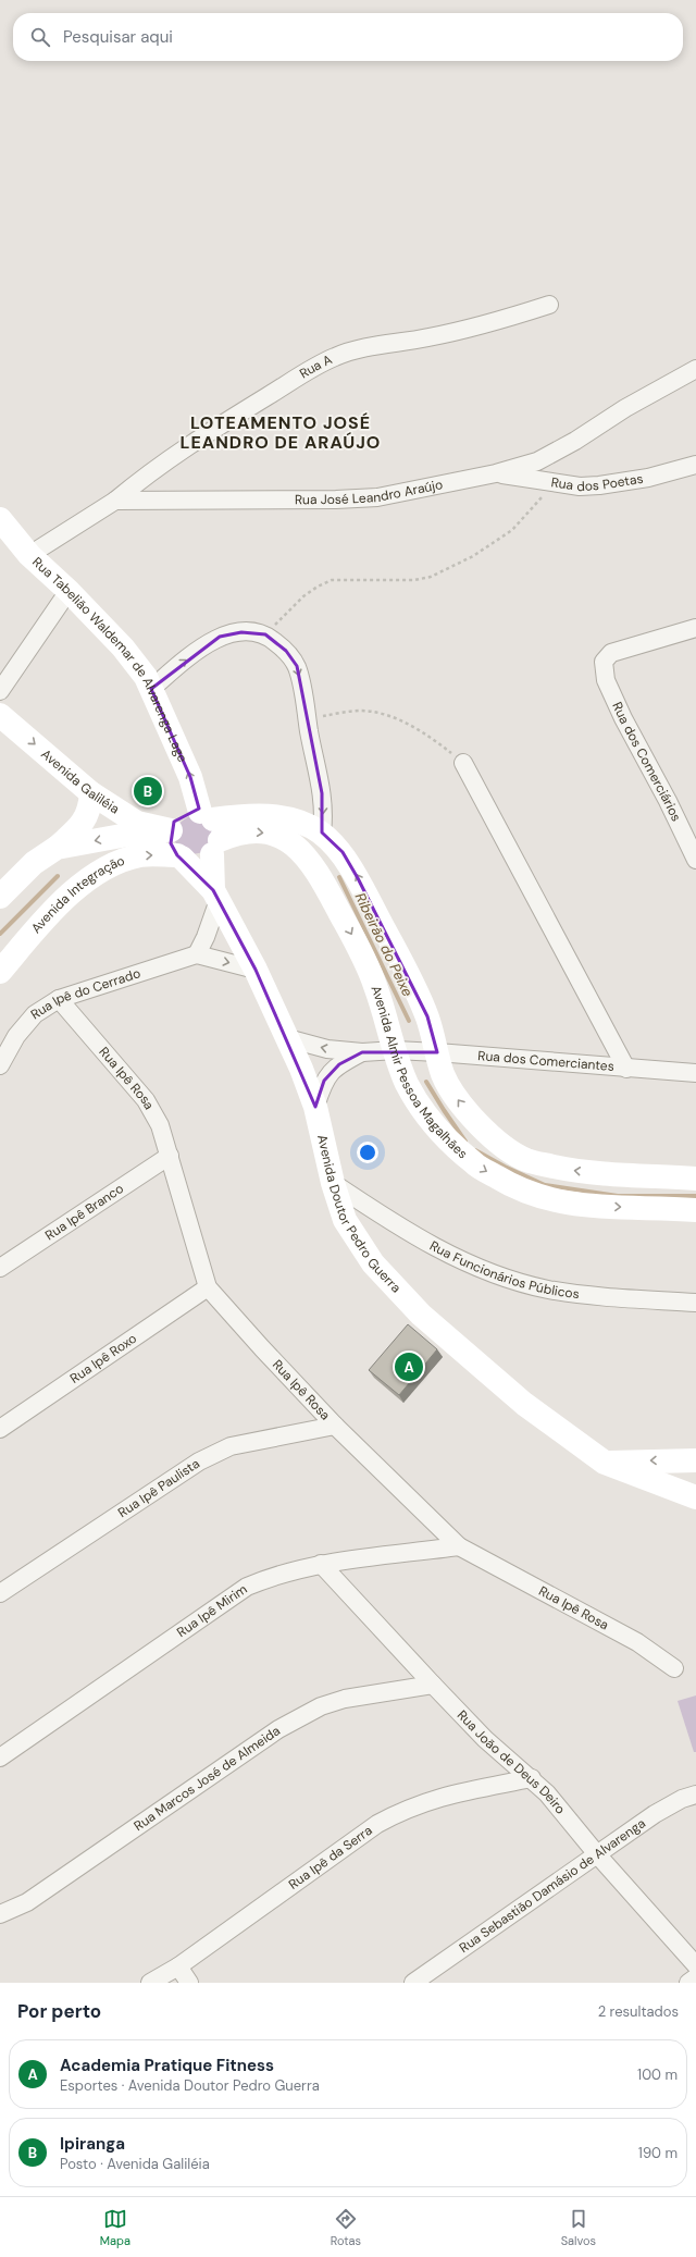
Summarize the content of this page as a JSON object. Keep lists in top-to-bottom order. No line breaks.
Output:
{"streets":{"street":["Rua A","Rua dos Poetas","Rua José Leandro Araújo","Rua Tabelião Waldemar de Alvarenga Lage","Rua dos Comerciários","Avenida Galiléia","Avenida Integração","Rua Ipê do Cerrado","Rua dos Comerciantes","Avenida Almir Pessoa Magalhães","Rua Ipê Rosa","Rua Ipê Branco","Avenida Doutor Pedro Guerra","Rua Funcionários Públicos","Rua Ipê Roxo","Rua Ipê Paulista","Rua Ipê Mirim","Rua João de Deus Deiro","Rua Marcos José de Almeida","Rua Ipê da Serra","Rua Sebastião Damásio de Alvarenga"]},"crossings":[["Rua A","Rua José Leandro Araújo"],["Rua dos Poetas","Rua José Leandro Araújo"],["Rua Tabelião Waldemar de Alvarenga Lage","Avenida Almir Pessoa Magalhães"],["Rua Tabelião Waldemar de Alvarenga Lage","Avenida Doutor Pedro Guerra"],["Avenida Galiléia","Avenida Integração"],["Avenida Galiléia","Avenida Doutor Pedro Guerra"],["Avenida Integração","Avenida Doutor Pedro Guerra"],["Rua Ipê do Cerrado","Rua Ipê Rosa"],["Rua dos Comerciantes","Avenida Almir Pessoa Magalhães"],["Avenida Almir Pessoa Magalhães","Avenida Doutor Pedro Guerra"],["Rua Ipê Rosa","Rua Ipê Branco"],["Rua Ipê Rosa","Rua Ipê Roxo"],["Rua Ipê Rosa","Rua Ipê Paulista"],["Rua Ipê Rosa","Rua Ipê Mirim"],["Avenida Doutor Pedro Guerra","Rua Funcionários Públicos"],["Rua Ipê Mirim","Rua João de Deus Deiro"],["Rua João de Deus Deiro","Rua Marcos José de Almeida"],["Rua João de Deus Deiro","Rua Ipê da Serra"],["Rua João de Deus Deiro","Rua Sebastião Damásio de Alvarenga"]],"one_way":["Avenida Galiléia"],"districts":["LOTEAMENTO JOSÉ LEANDRO DE ARAÚJO"],"water":["Ribeirão do Peixe"],"page":{"search":"Pesquisar aqui","pins":["B","A"],"heading":["Por perto","2 resultados"],"list":[{"mark":"A","name":"Academia Pratique Fitness","note":"Esportes · Avenida Doutor Pedro Guerra","value":"100 m"},{"mark":"B","name":"Ipiranga","note":"Posto · Avenida Galiléia","value":"190 m"}],"nav":["Mapa","Rotas","Salvos"]}}
